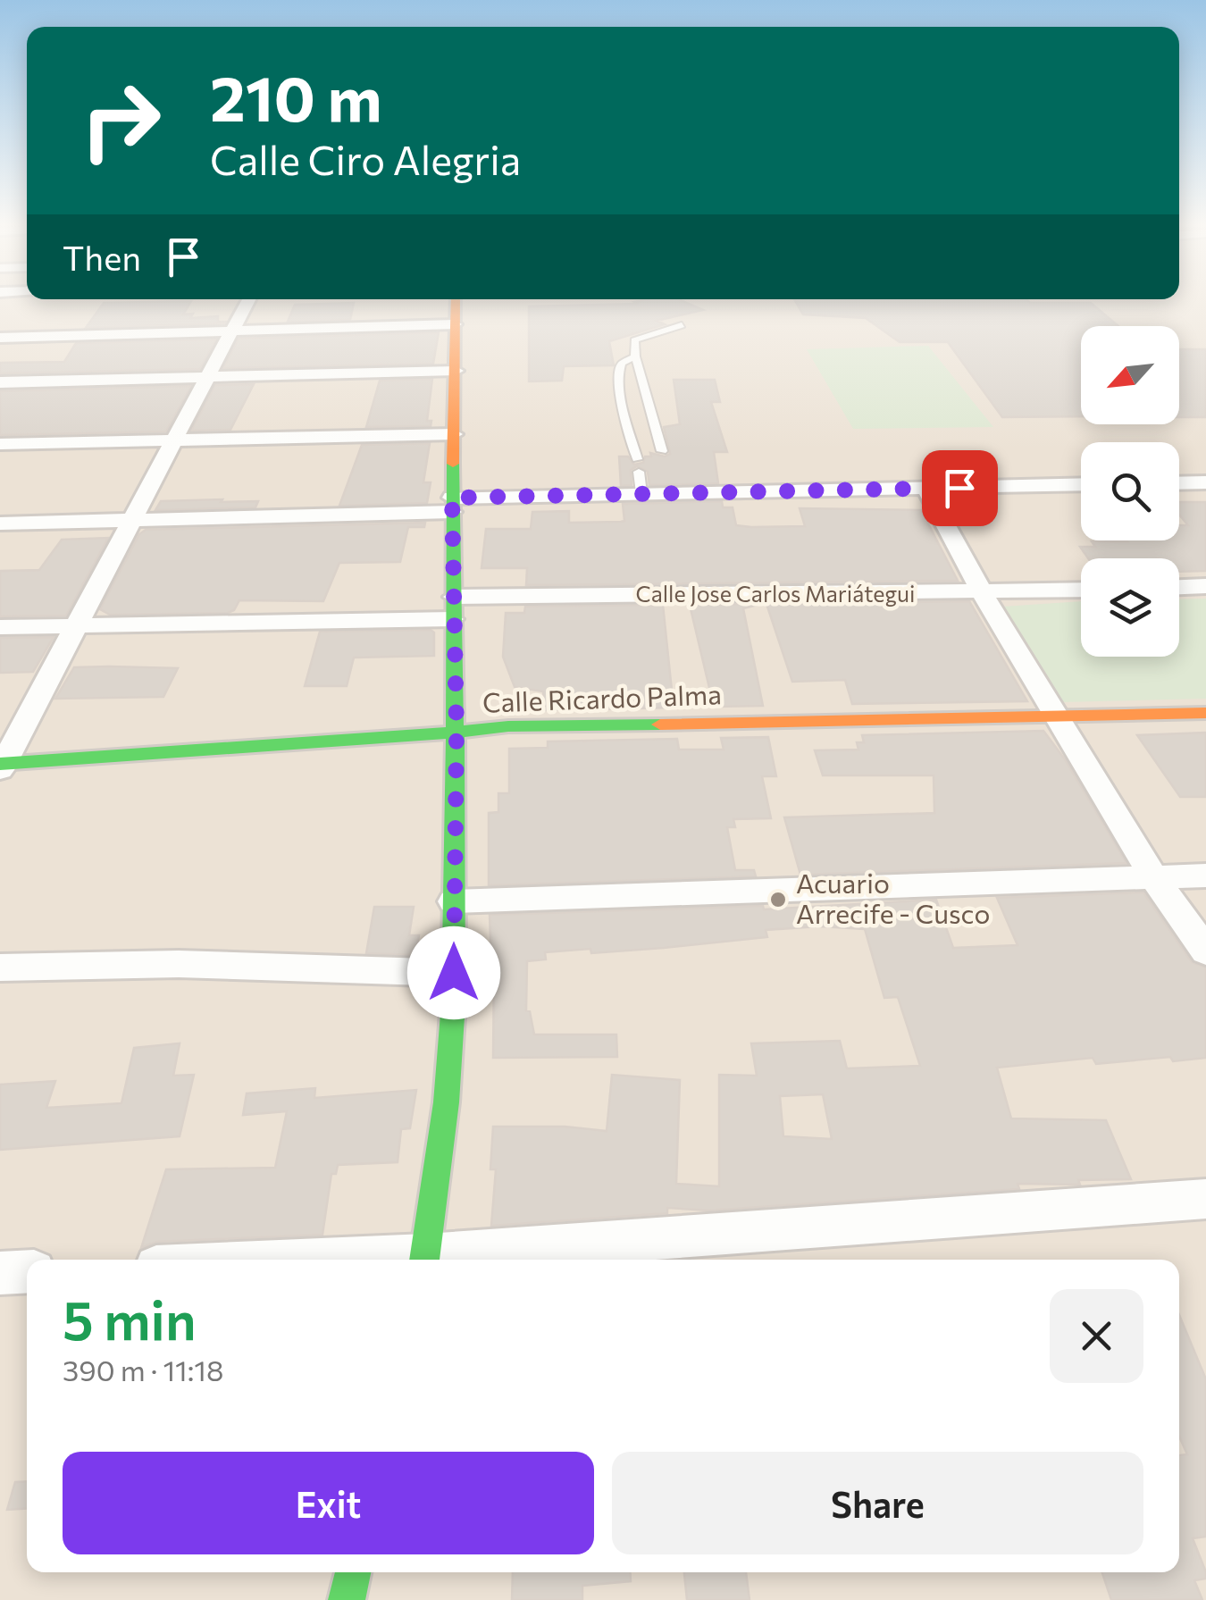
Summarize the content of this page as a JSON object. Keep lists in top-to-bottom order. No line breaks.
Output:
{"streets":{"street":["Calle Jose Carlos Mariátegui","Calle Ricardo Palma"]},"places":["Acuario Arrecife - Cusco"],"north":"bottom left","page":{"turn":["210 m","Calle Ciro Alegria"],"then":"Then","heading":["5 min","390 m · 11:18"],"buttons":["Exit","Share"]}}
